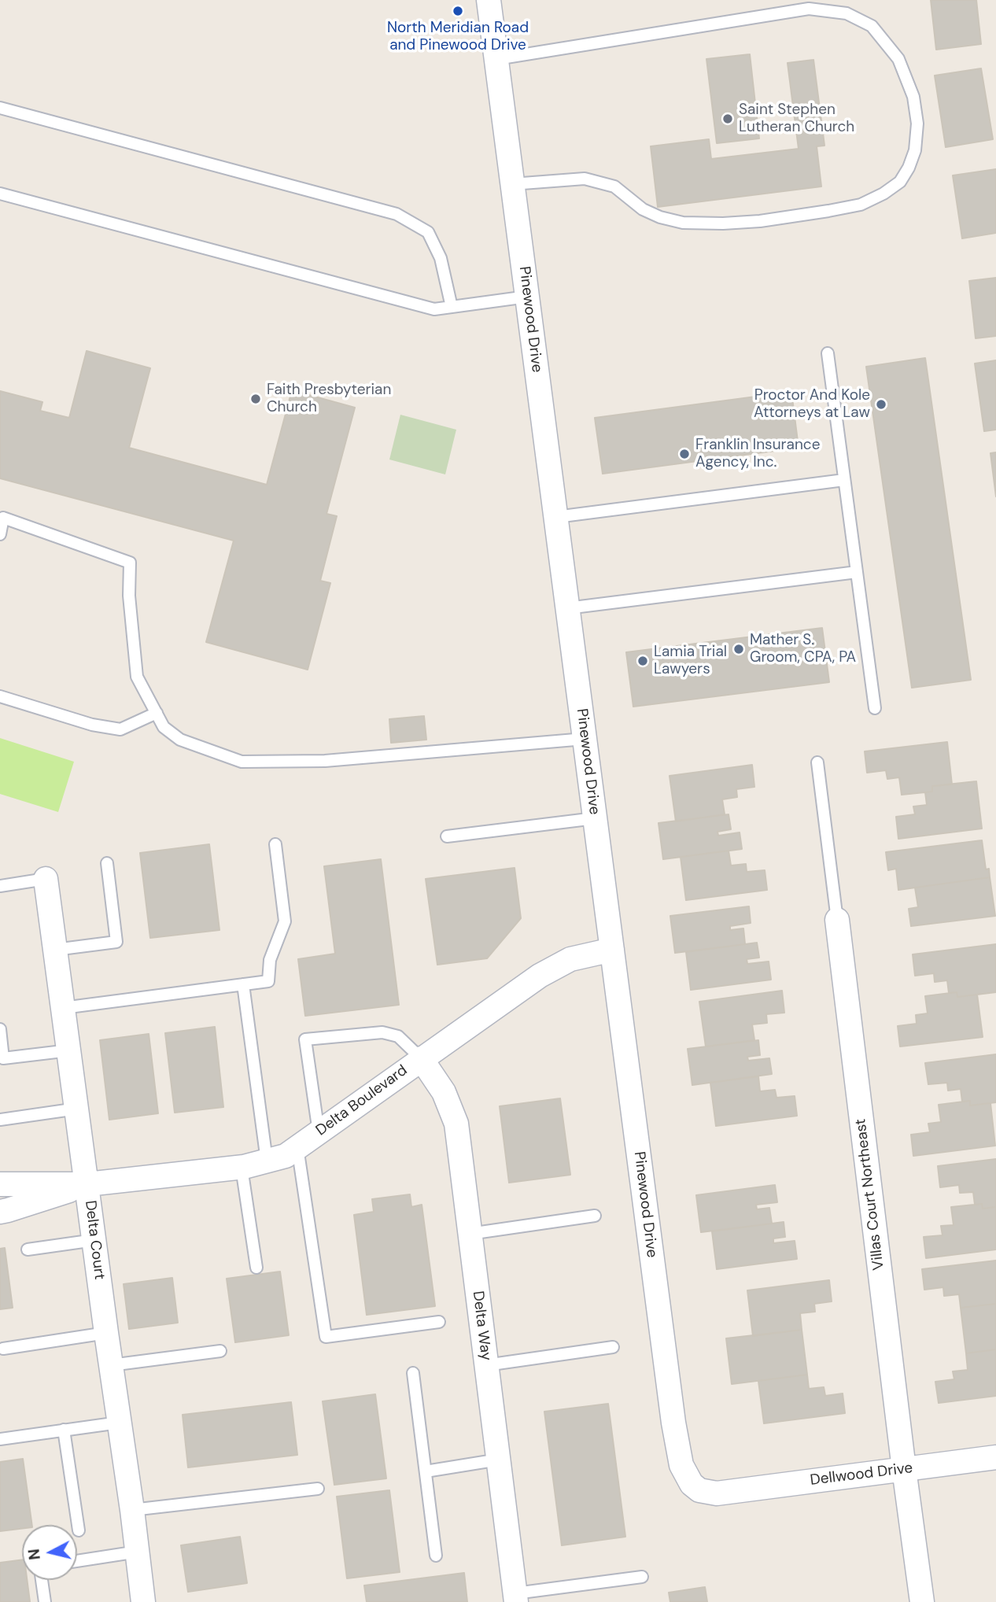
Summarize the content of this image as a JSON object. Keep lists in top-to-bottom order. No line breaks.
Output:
{"streets":{"street":["Pinewood Drive","Delta Boulevard","Villas Court Northeast","Delta Court","Delta Way","Dellwood Drive"]},"crossings":[["Pinewood Drive","Delta Boulevard"],["Pinewood Drive","Dellwood Drive"],["Delta Boulevard","Delta Court"],["Delta Boulevard","Delta Way"],["Villas Court Northeast","Dellwood Drive"]],"places":["North Meridian Road and Pinewood Drive","Saint Stephen Lutheran Church","Faith Presbyterian Church","Proctor And Kole Attorneys at Law","Franklin Insurance Agency, Inc.","Mather S. Groom, CPA, PA","Lamia Trial Lawyers"],"north":"left"}
